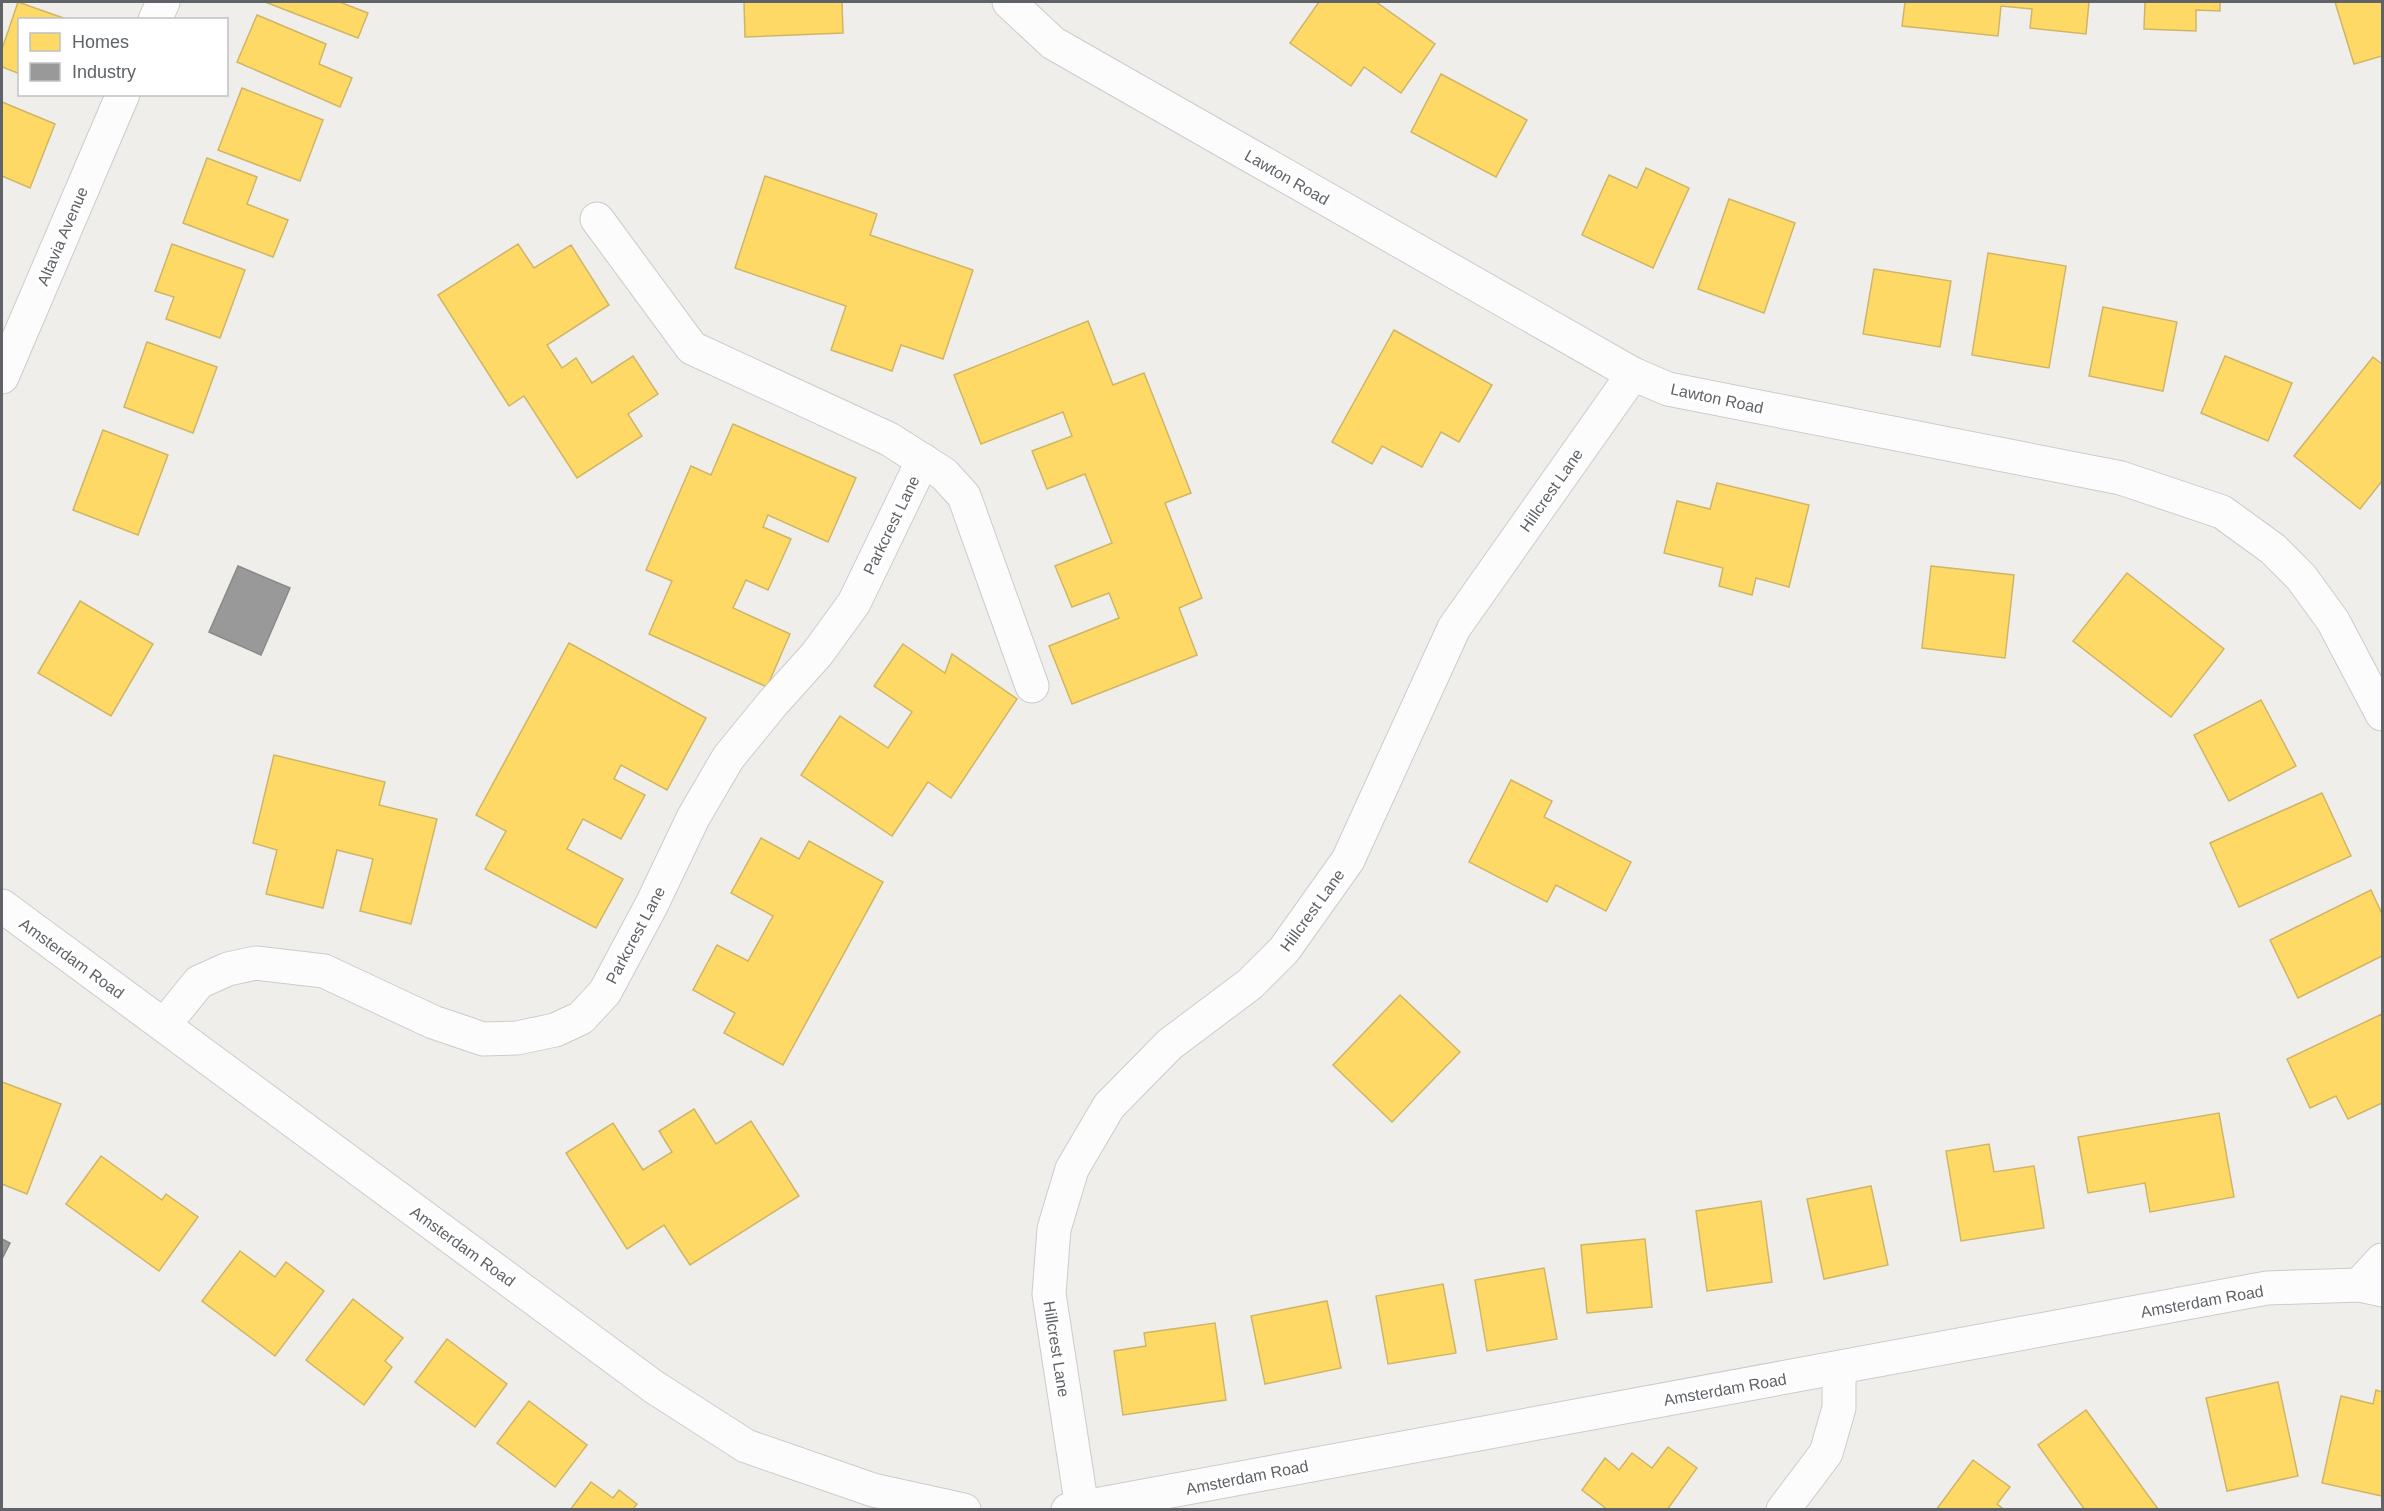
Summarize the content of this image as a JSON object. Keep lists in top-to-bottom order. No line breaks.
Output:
{"streets":{"street":["Lawton Road","Altavia Avenue","Hillcrest Lane","Parkcrest Lane","Amsterdam Road"]},"crossings":[["Lawton Road","Hillcrest Lane"],["Hillcrest Lane","Amsterdam Road"],["Parkcrest Lane","Amsterdam Road"]],"legend":["Homes","Industry"]}
